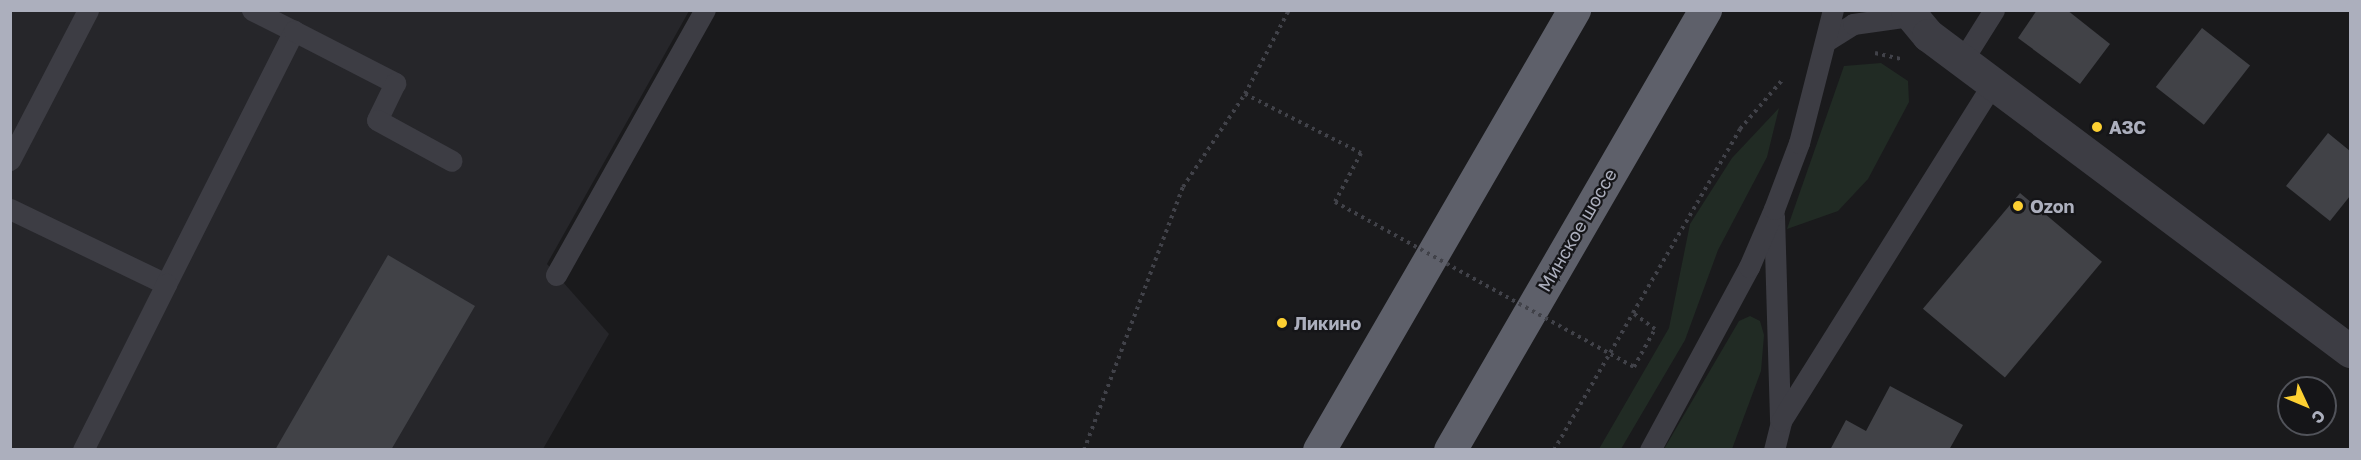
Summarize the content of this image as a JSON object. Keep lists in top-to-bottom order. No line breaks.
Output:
{"streets":{"highway":["Минское шоссе"]},"places":["АЗС","Ozon","Ликино"],"north":"bottom right"}
